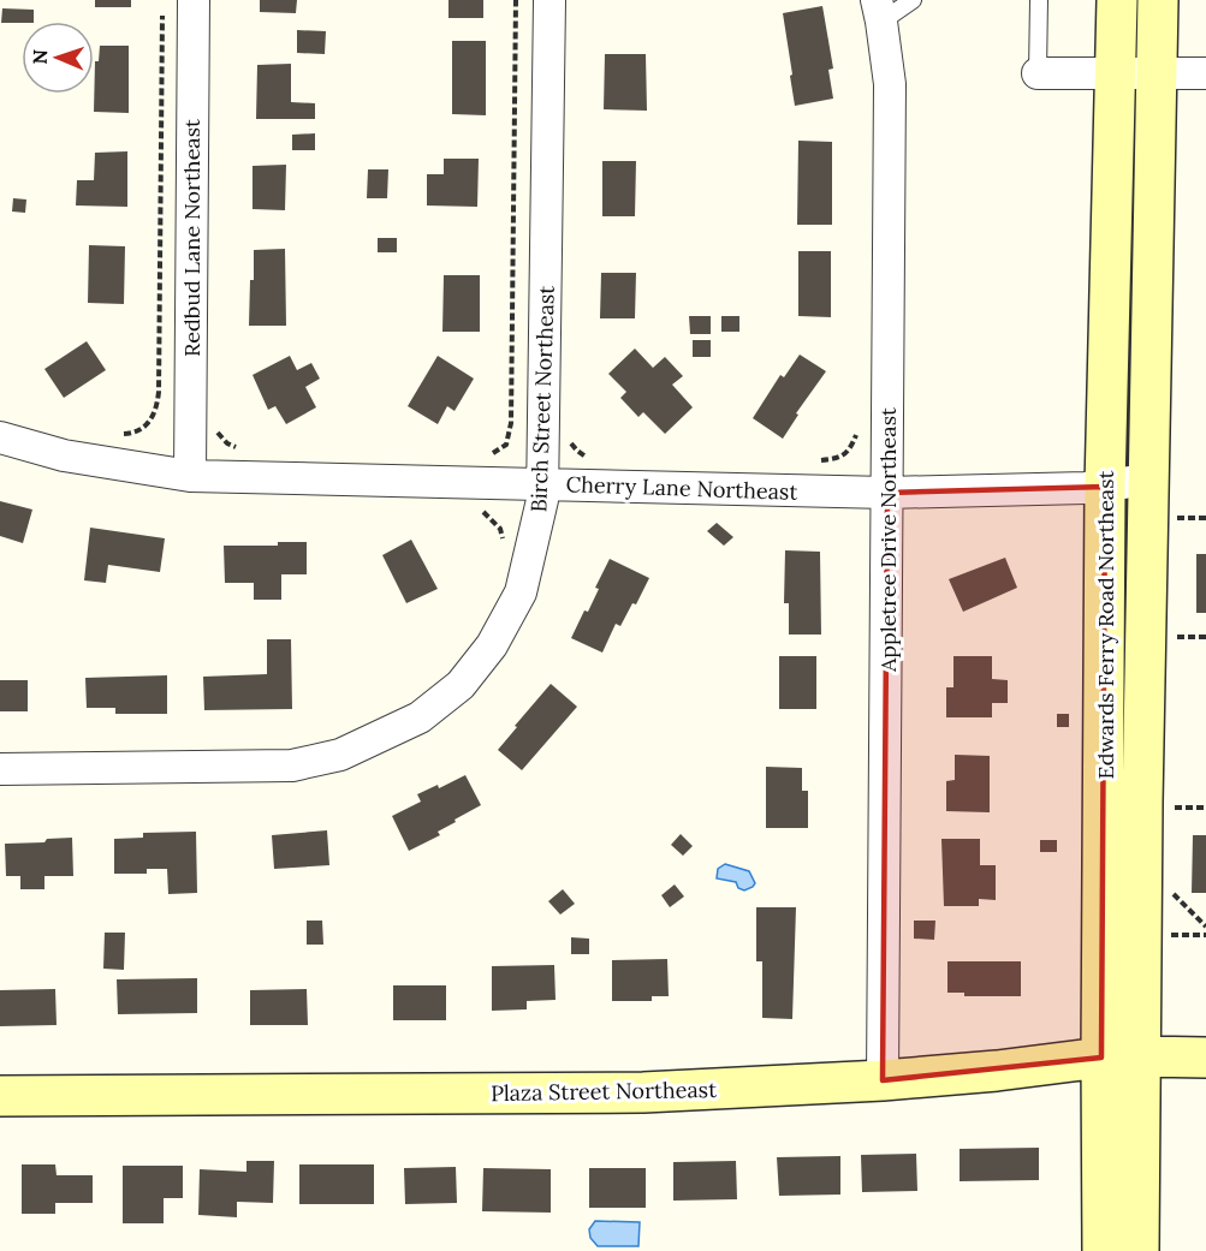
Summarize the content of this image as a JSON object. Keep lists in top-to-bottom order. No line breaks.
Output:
{"streets":{"main road":["Edwards Ferry Road Northeast","Plaza Street Northeast"],"street":["Redbud Lane Northeast","Birch Street Northeast","Cherry Lane Northeast","Appletree Drive Northeast"]},"crossings":[["Redbud Lane Northeast","Cherry Lane Northeast"],["Birch Street Northeast","Cherry Lane Northeast"],["Cherry Lane Northeast","Appletree Drive Northeast"],["Cherry Lane Northeast","Edwards Ferry Road Northeast"],["Appletree Drive Northeast","Plaza Street Northeast"],["Edwards Ferry Road Northeast","Plaza Street Northeast"]],"north":"left"}
